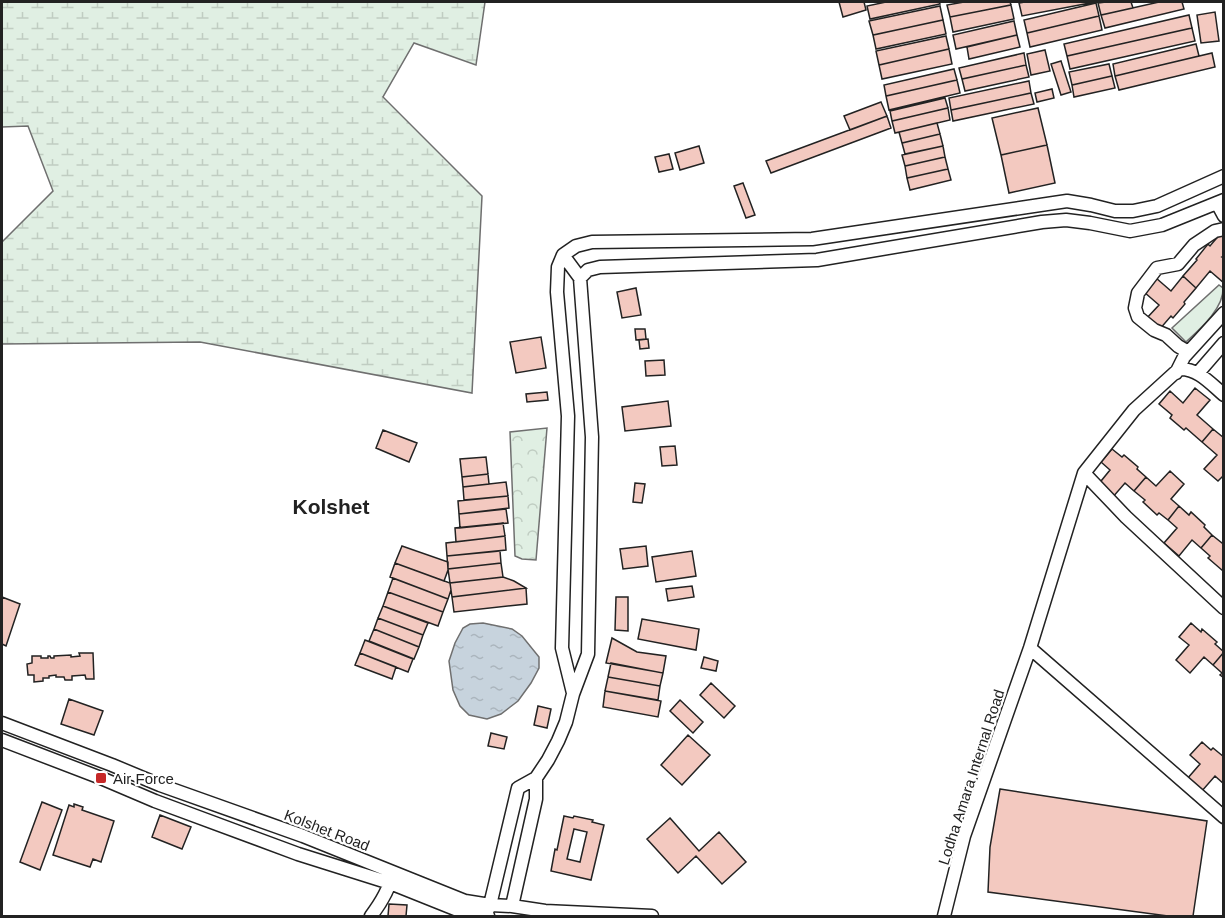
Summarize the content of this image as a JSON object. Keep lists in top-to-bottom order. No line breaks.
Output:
{"streets":{"street":["Lodha Amara Internal Road","Kolshet Road"]},"districts":["Kolshet"],"places":{"transit":["Air Force"]}}
